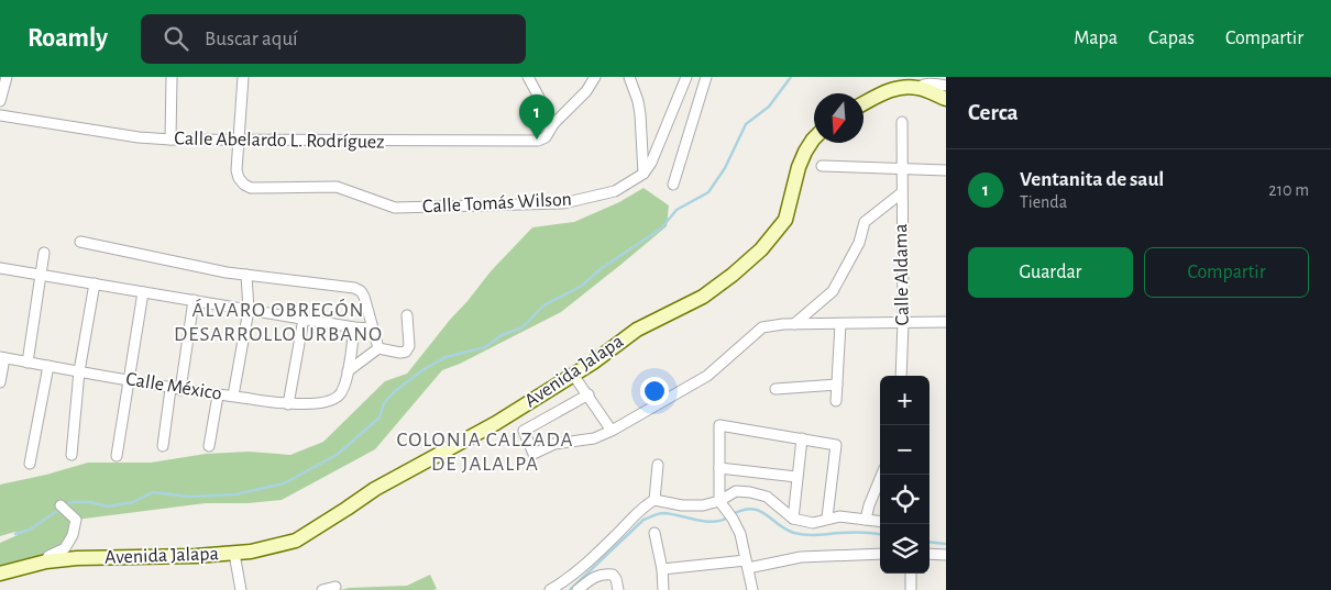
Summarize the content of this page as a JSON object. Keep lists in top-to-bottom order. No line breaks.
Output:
{"streets":{"street":["Calle Abelardo L. Rodríguez","Calle Tomás Wilson","Calle Aldama","Avenida Jalapa","Calle México"]},"crossings":[["Calle Abelardo L. Rodríguez","Calle Tomás Wilson"]],"districts":["ÁLVARO OBREGÓN DESARROLLO URBANO","COLONIA CALZADA DE JALALPA"],"north":"bottom","page":{"header":"Roamly","search":"Buscar aquí","nav":["Mapa","Capas","Compartir"],"heading":"Cerca","pins":"1","list":[{"mark":"1","name":"Ventanita de saul","note":"Tienda","value":"210 m"}],"buttons":["Guardar","Compartir"],"map_buttons":["+","−"]}}
